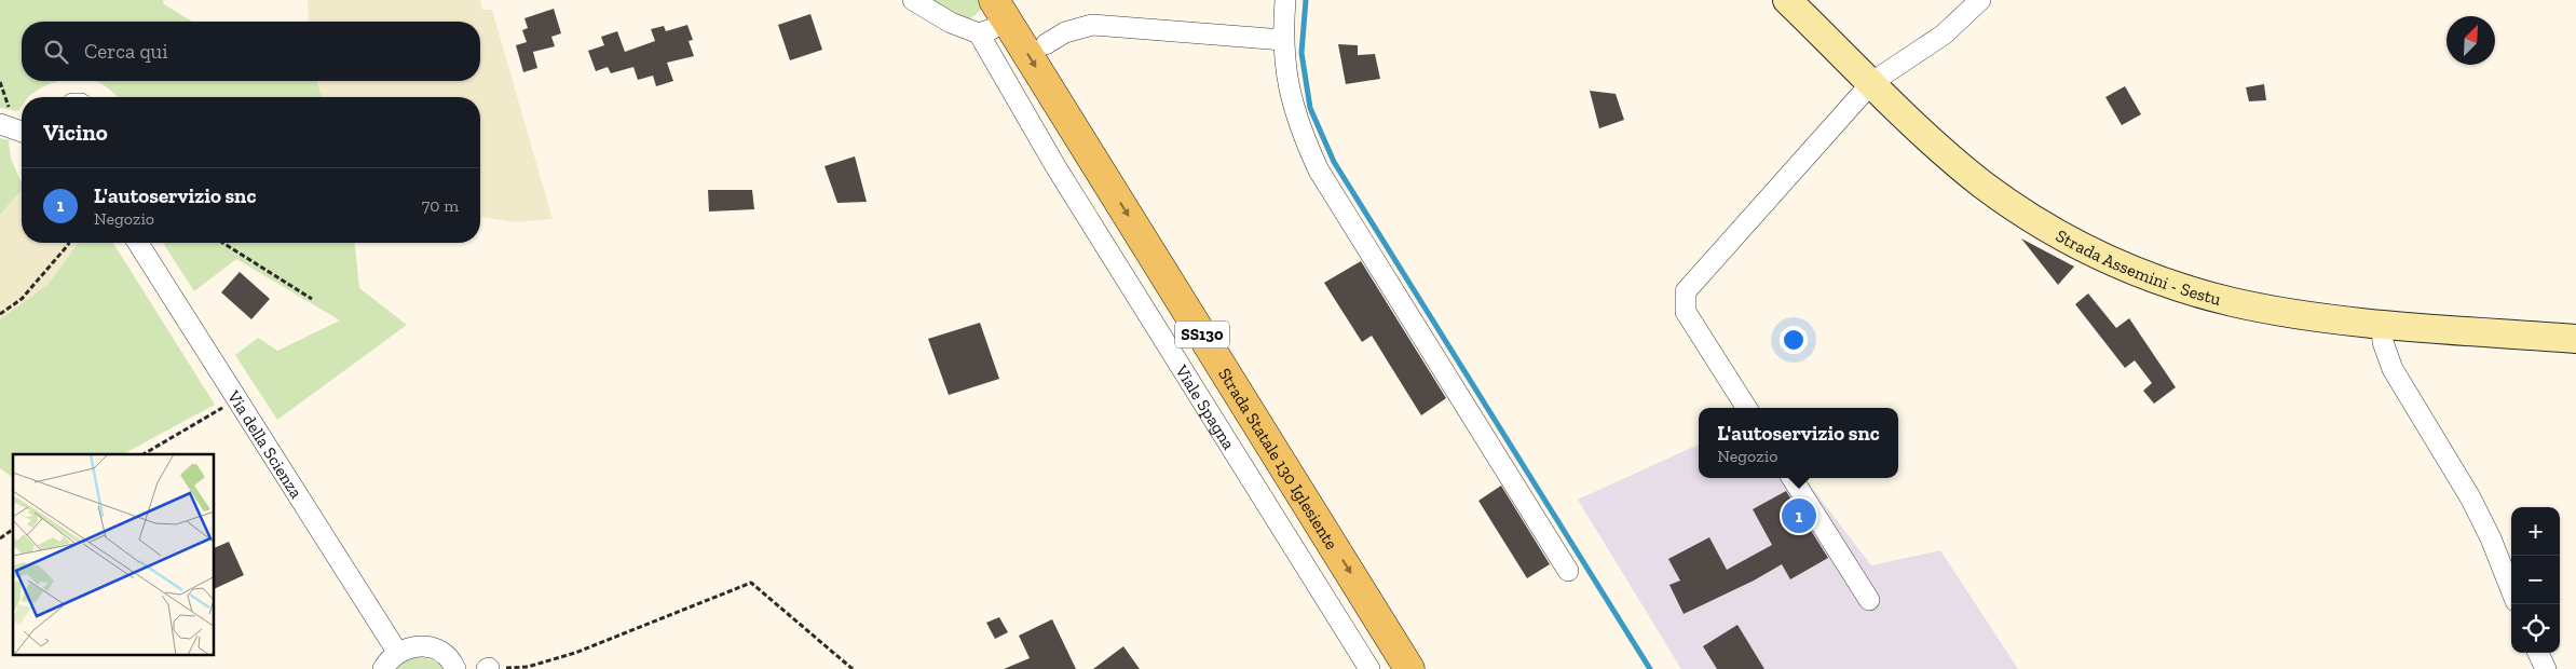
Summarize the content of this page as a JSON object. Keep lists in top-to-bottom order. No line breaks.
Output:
{"streets":{"main road":["SS130","Strada Statale 130 Iglesiente"],"street":["Strada Assemini - Sestu","Viale Spagna","Via della Scienza"]},"north":"top right","page":{"search":"Cerca qui","heading":"Vicino","list":[{"mark":"1","name":"L'autoservizio snc","note":"Negozio","value":"70 m"}],"popup":["L'autoservizio snc","Negozio"],"pins":"1","map_buttons":["+","−"]}}
